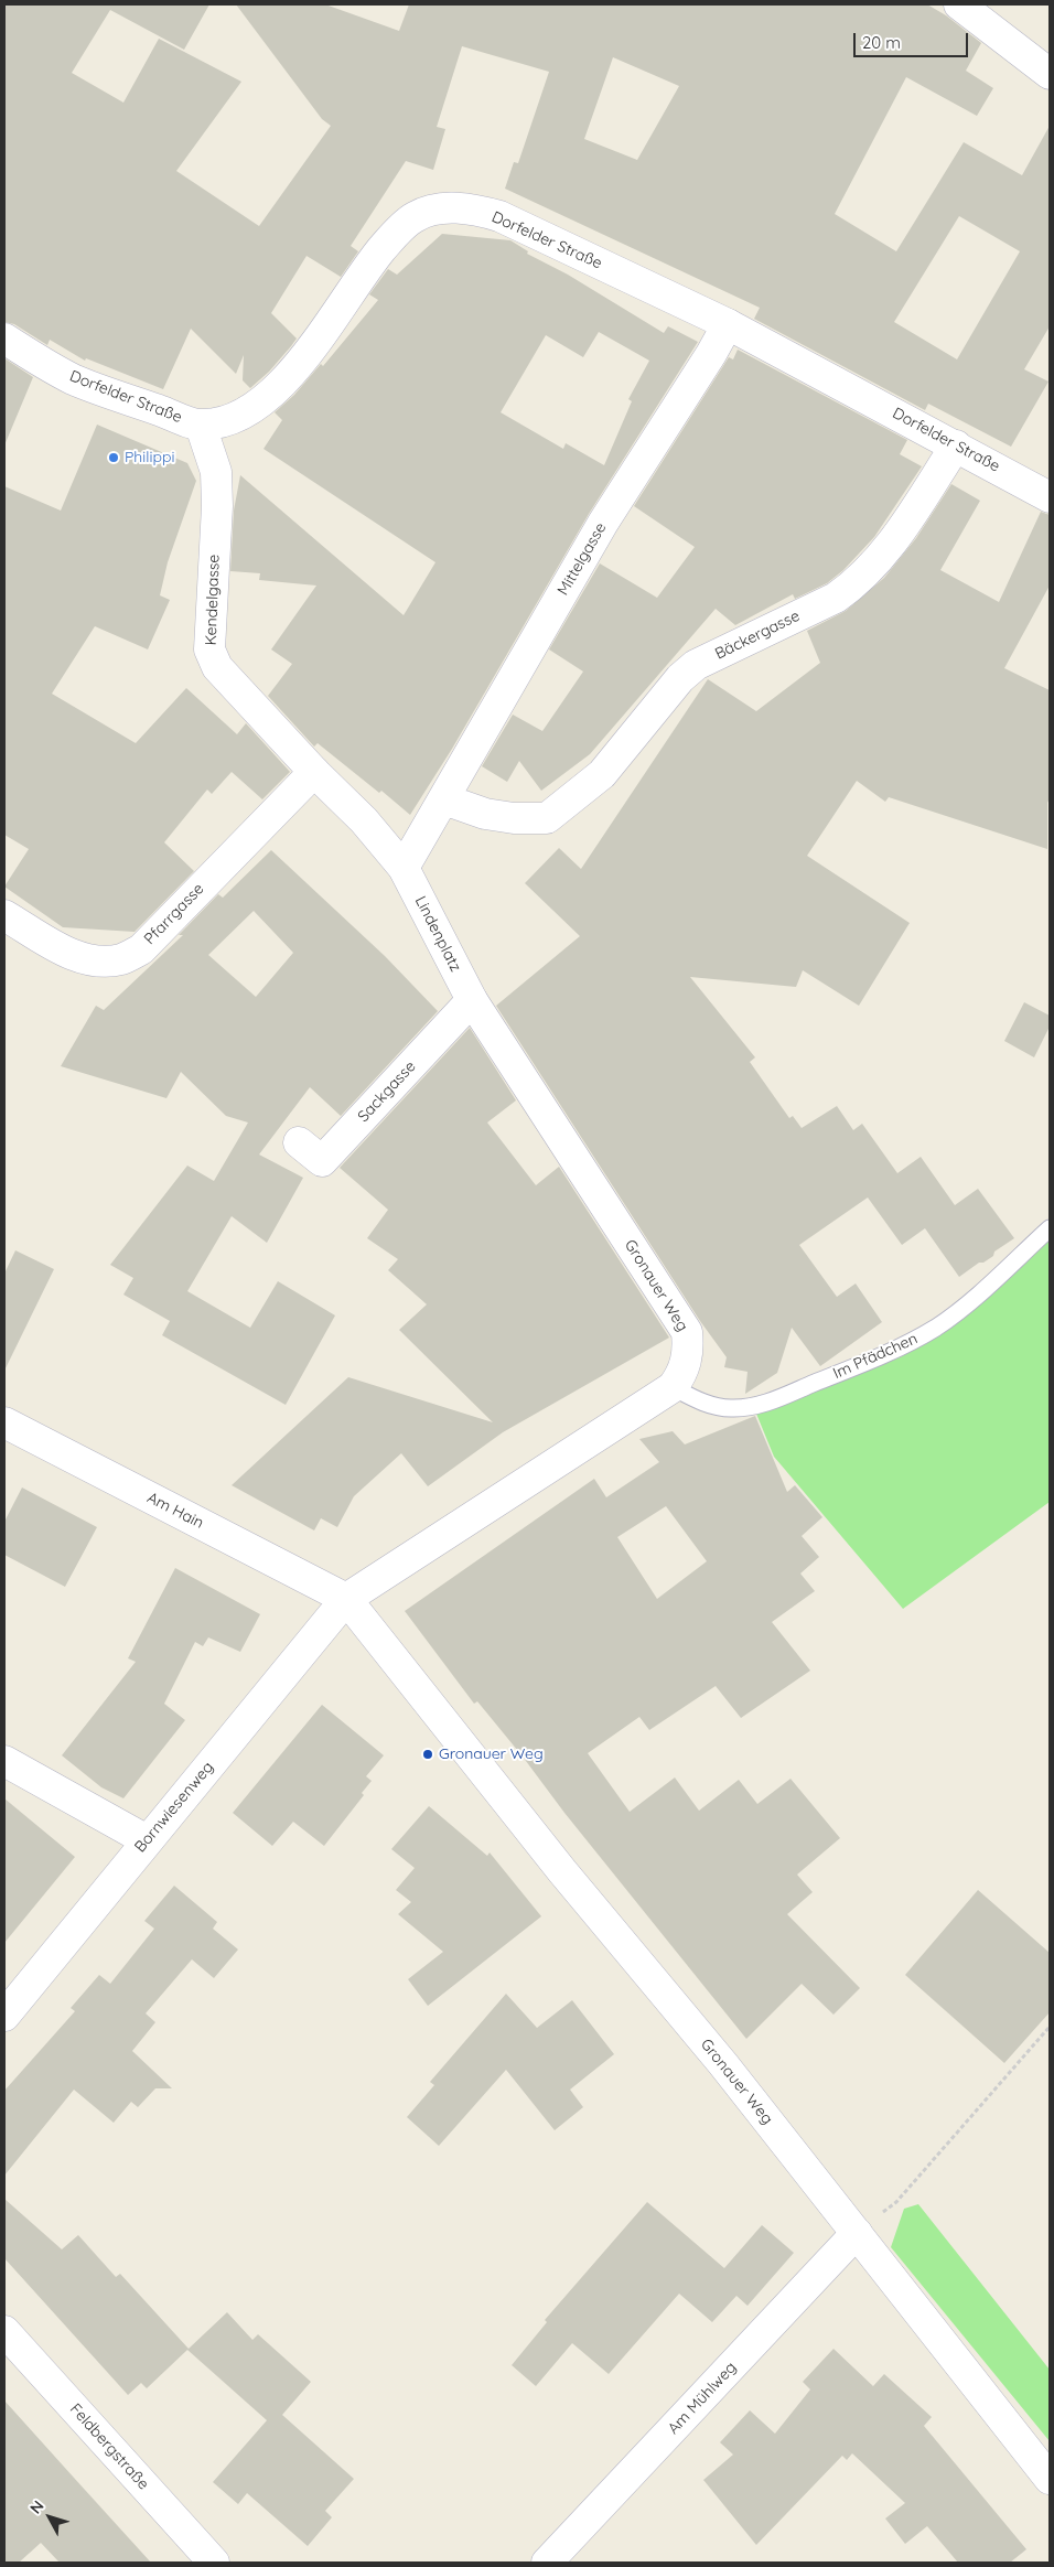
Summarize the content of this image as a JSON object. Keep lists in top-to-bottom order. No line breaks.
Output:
{"streets":{"street":["Dorfelder Straße","Mittelgasse","Kendelgasse","Bäckergasse","Pfarrgasse","Lindenplatz","Sackgasse","Gronauer Weg","Am Hain","Bornwiesenweg","Am Mühlweg","Feldbergstraße"],"lane":["Im Pfädchen"]},"crossings":[["Dorfelder Straße","Mittelgasse"],["Dorfelder Straße","Kendelgasse"],["Dorfelder Straße","Bäckergasse"],["Mittelgasse","Bäckergasse"],["Kendelgasse","Pfarrgasse"],["Kendelgasse","Lindenplatz"],["Pfarrgasse","Lindenplatz"],["Lindenplatz","Sackgasse"],["Lindenplatz","Gronauer Weg"],["Sackgasse","Gronauer Weg"],["Gronauer Weg","Im Pfädchen"],["Gronauer Weg","Am Hain"],["Gronauer Weg","Bornwiesenweg"],["Gronauer Weg","Am Mühlweg"],["Am Hain","Bornwiesenweg"]],"places":["Philippi","Gronauer Weg"],"scale_bar":"20 m","north":"top left"}
